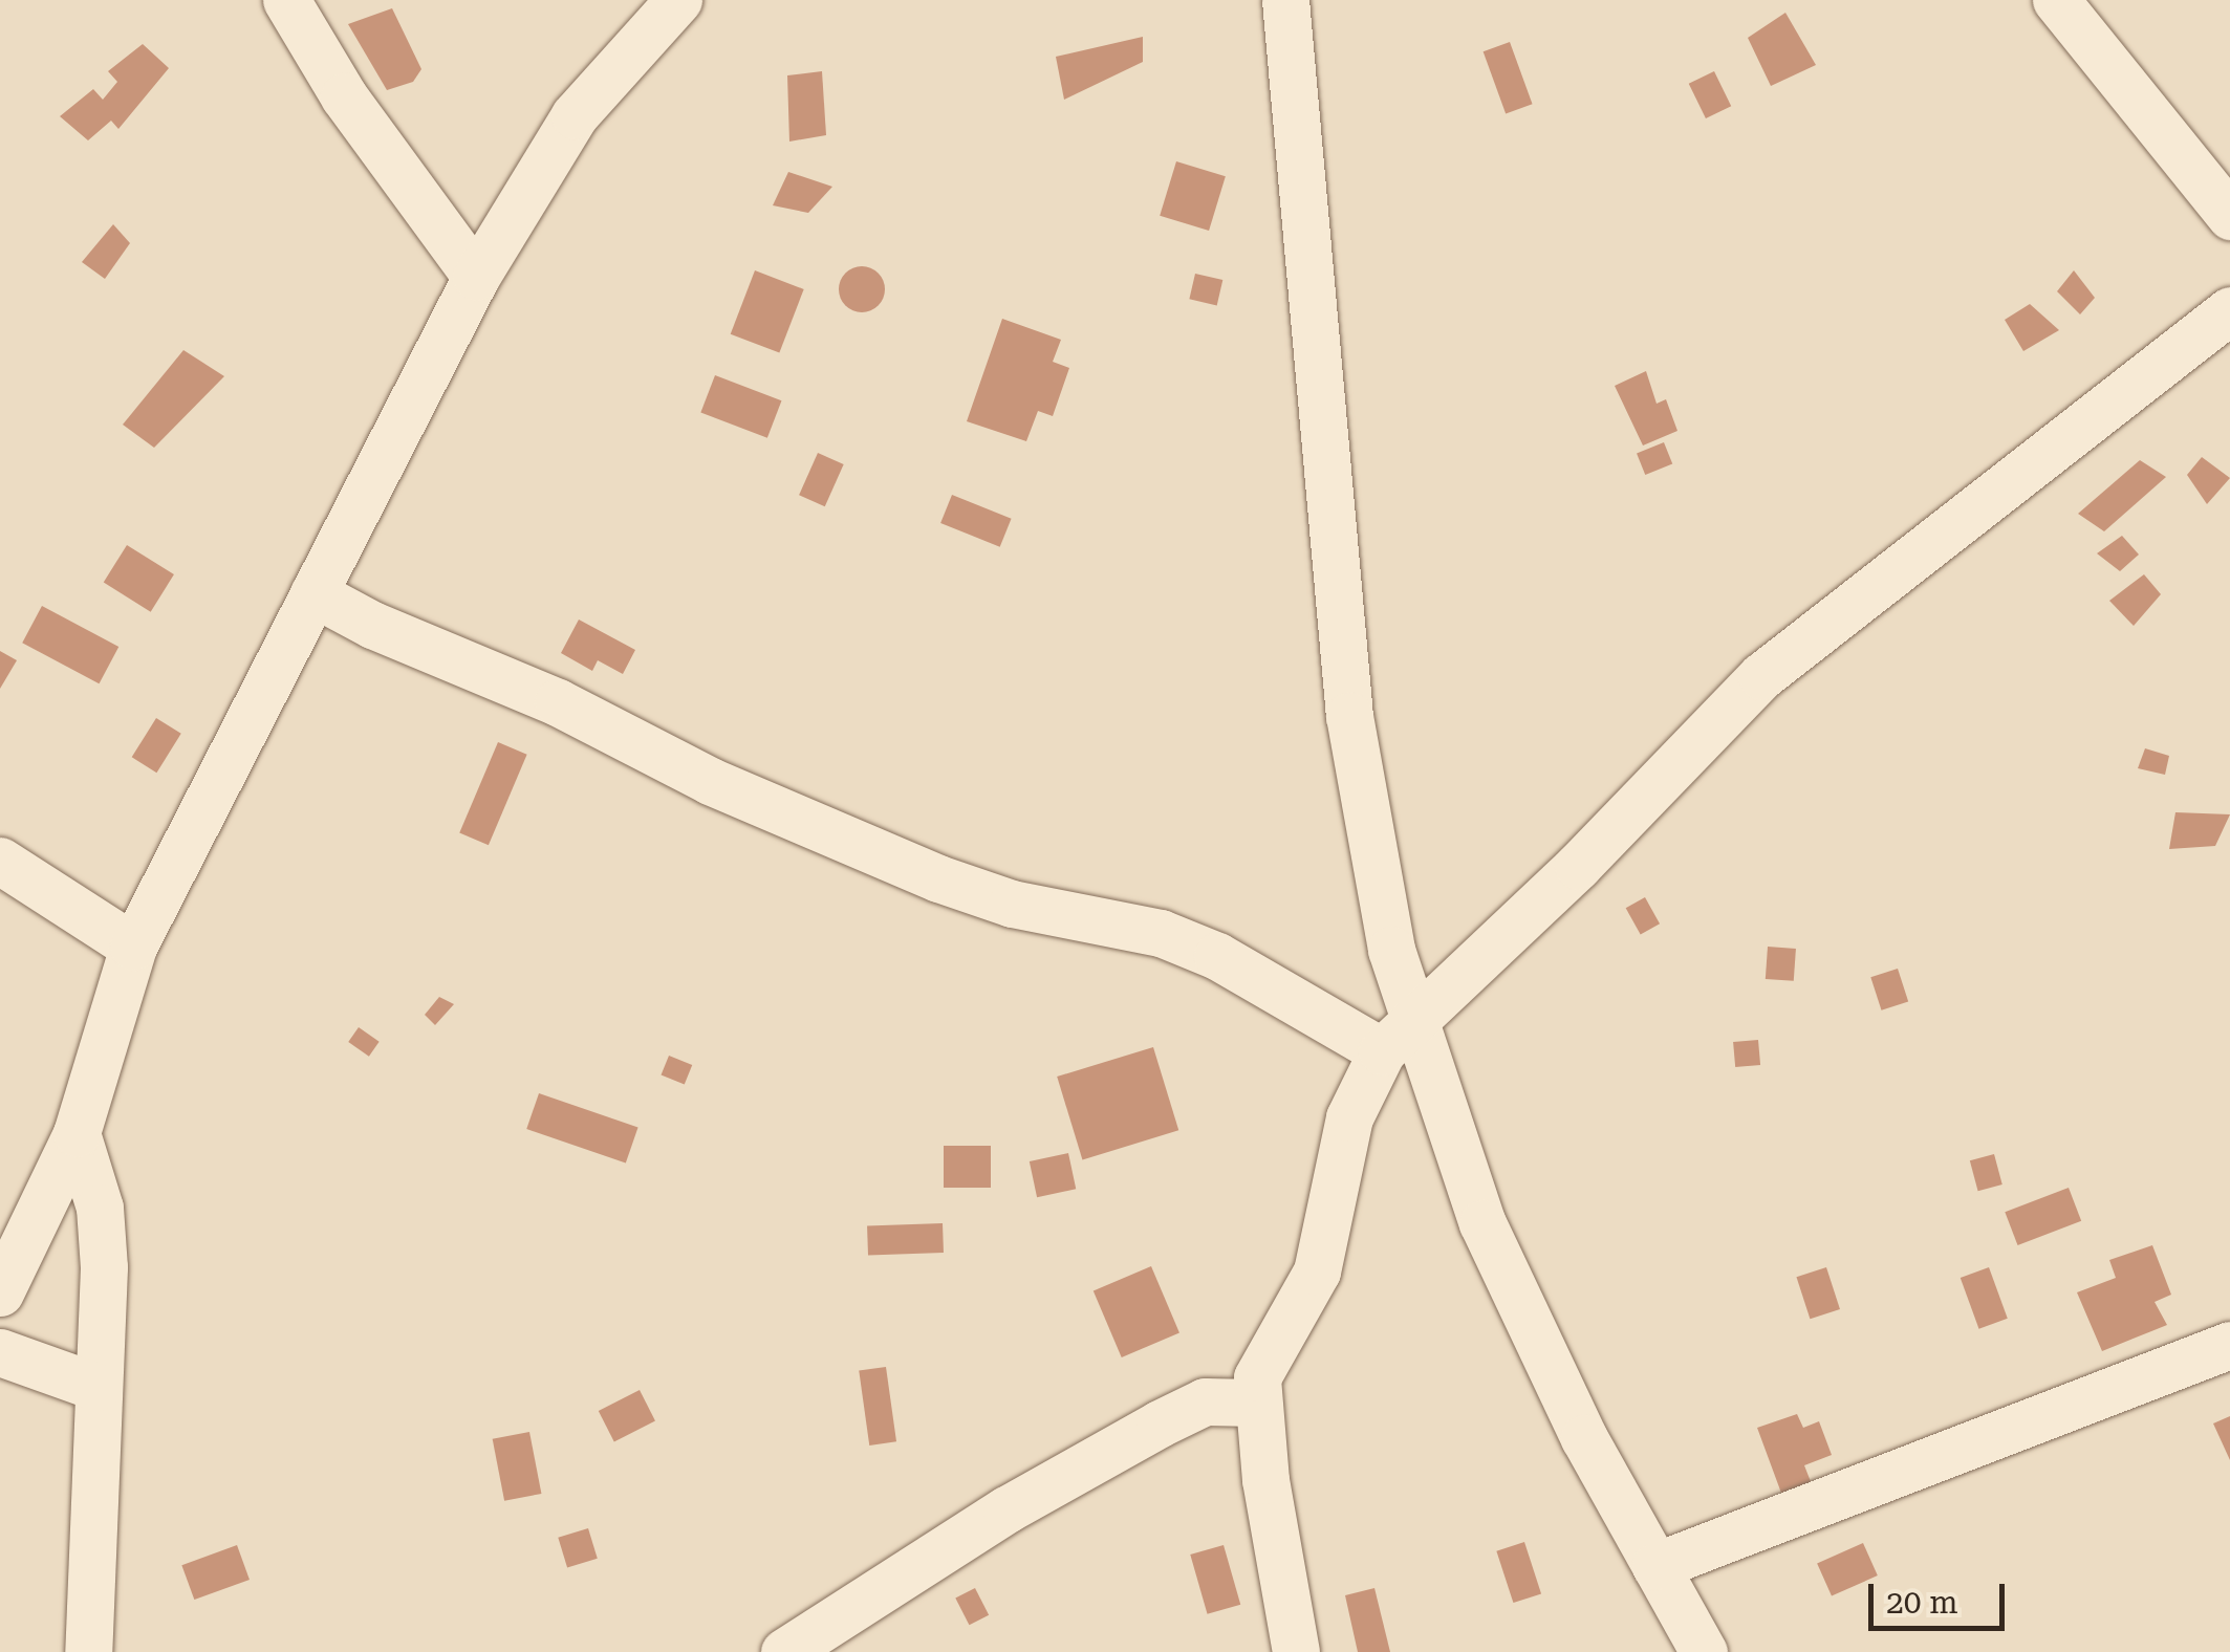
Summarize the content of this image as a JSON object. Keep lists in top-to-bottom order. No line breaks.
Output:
{"scale_bar":"20 m"}
